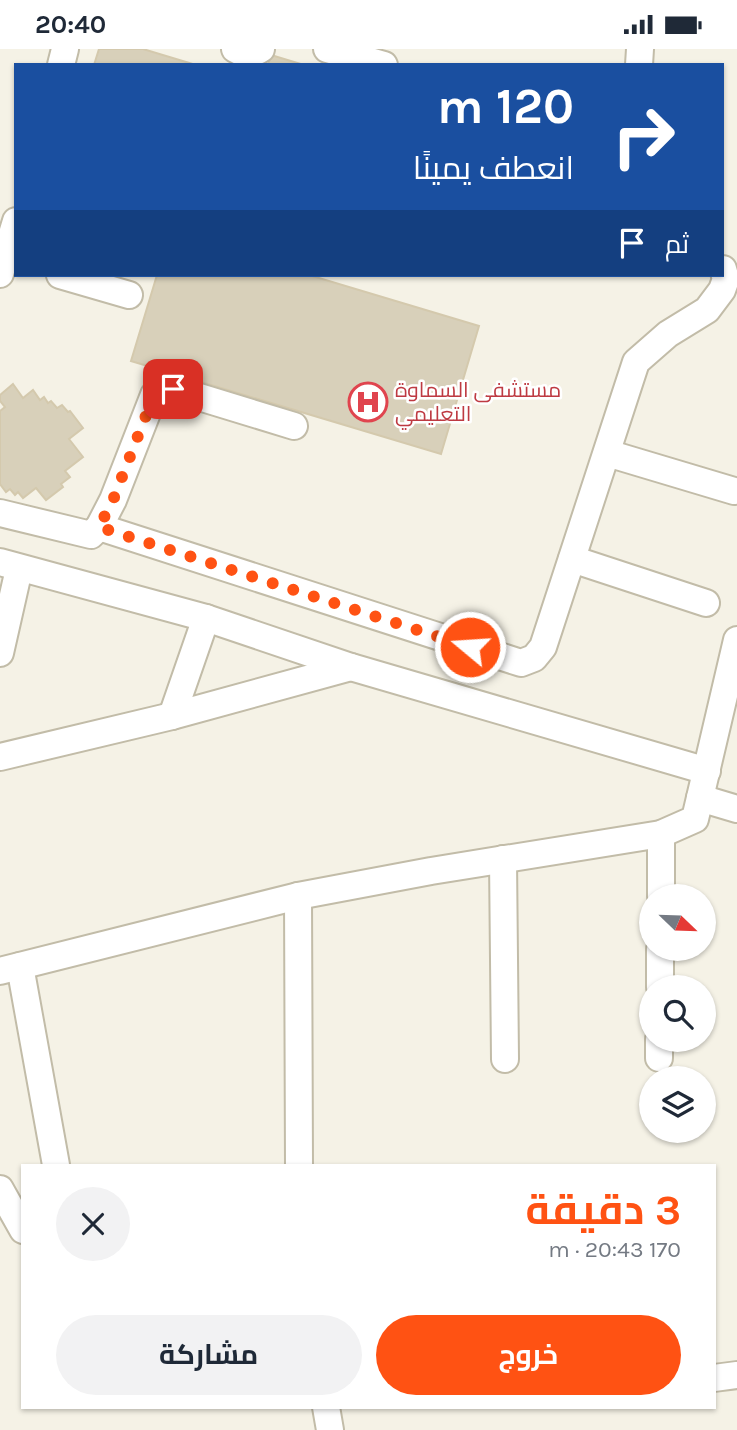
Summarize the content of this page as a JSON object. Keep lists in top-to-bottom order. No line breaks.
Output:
{"places":{"hospital":["مستشفى السماوة التعليمي"]},"north":"bottom right","page":{"status":"20:40","turn":["120 m","انعطف يمينًا"],"then":"ثم","heading":["3 دقيقة","170 m · 20:43"],"buttons":["خروج","مشاركة"]}}
